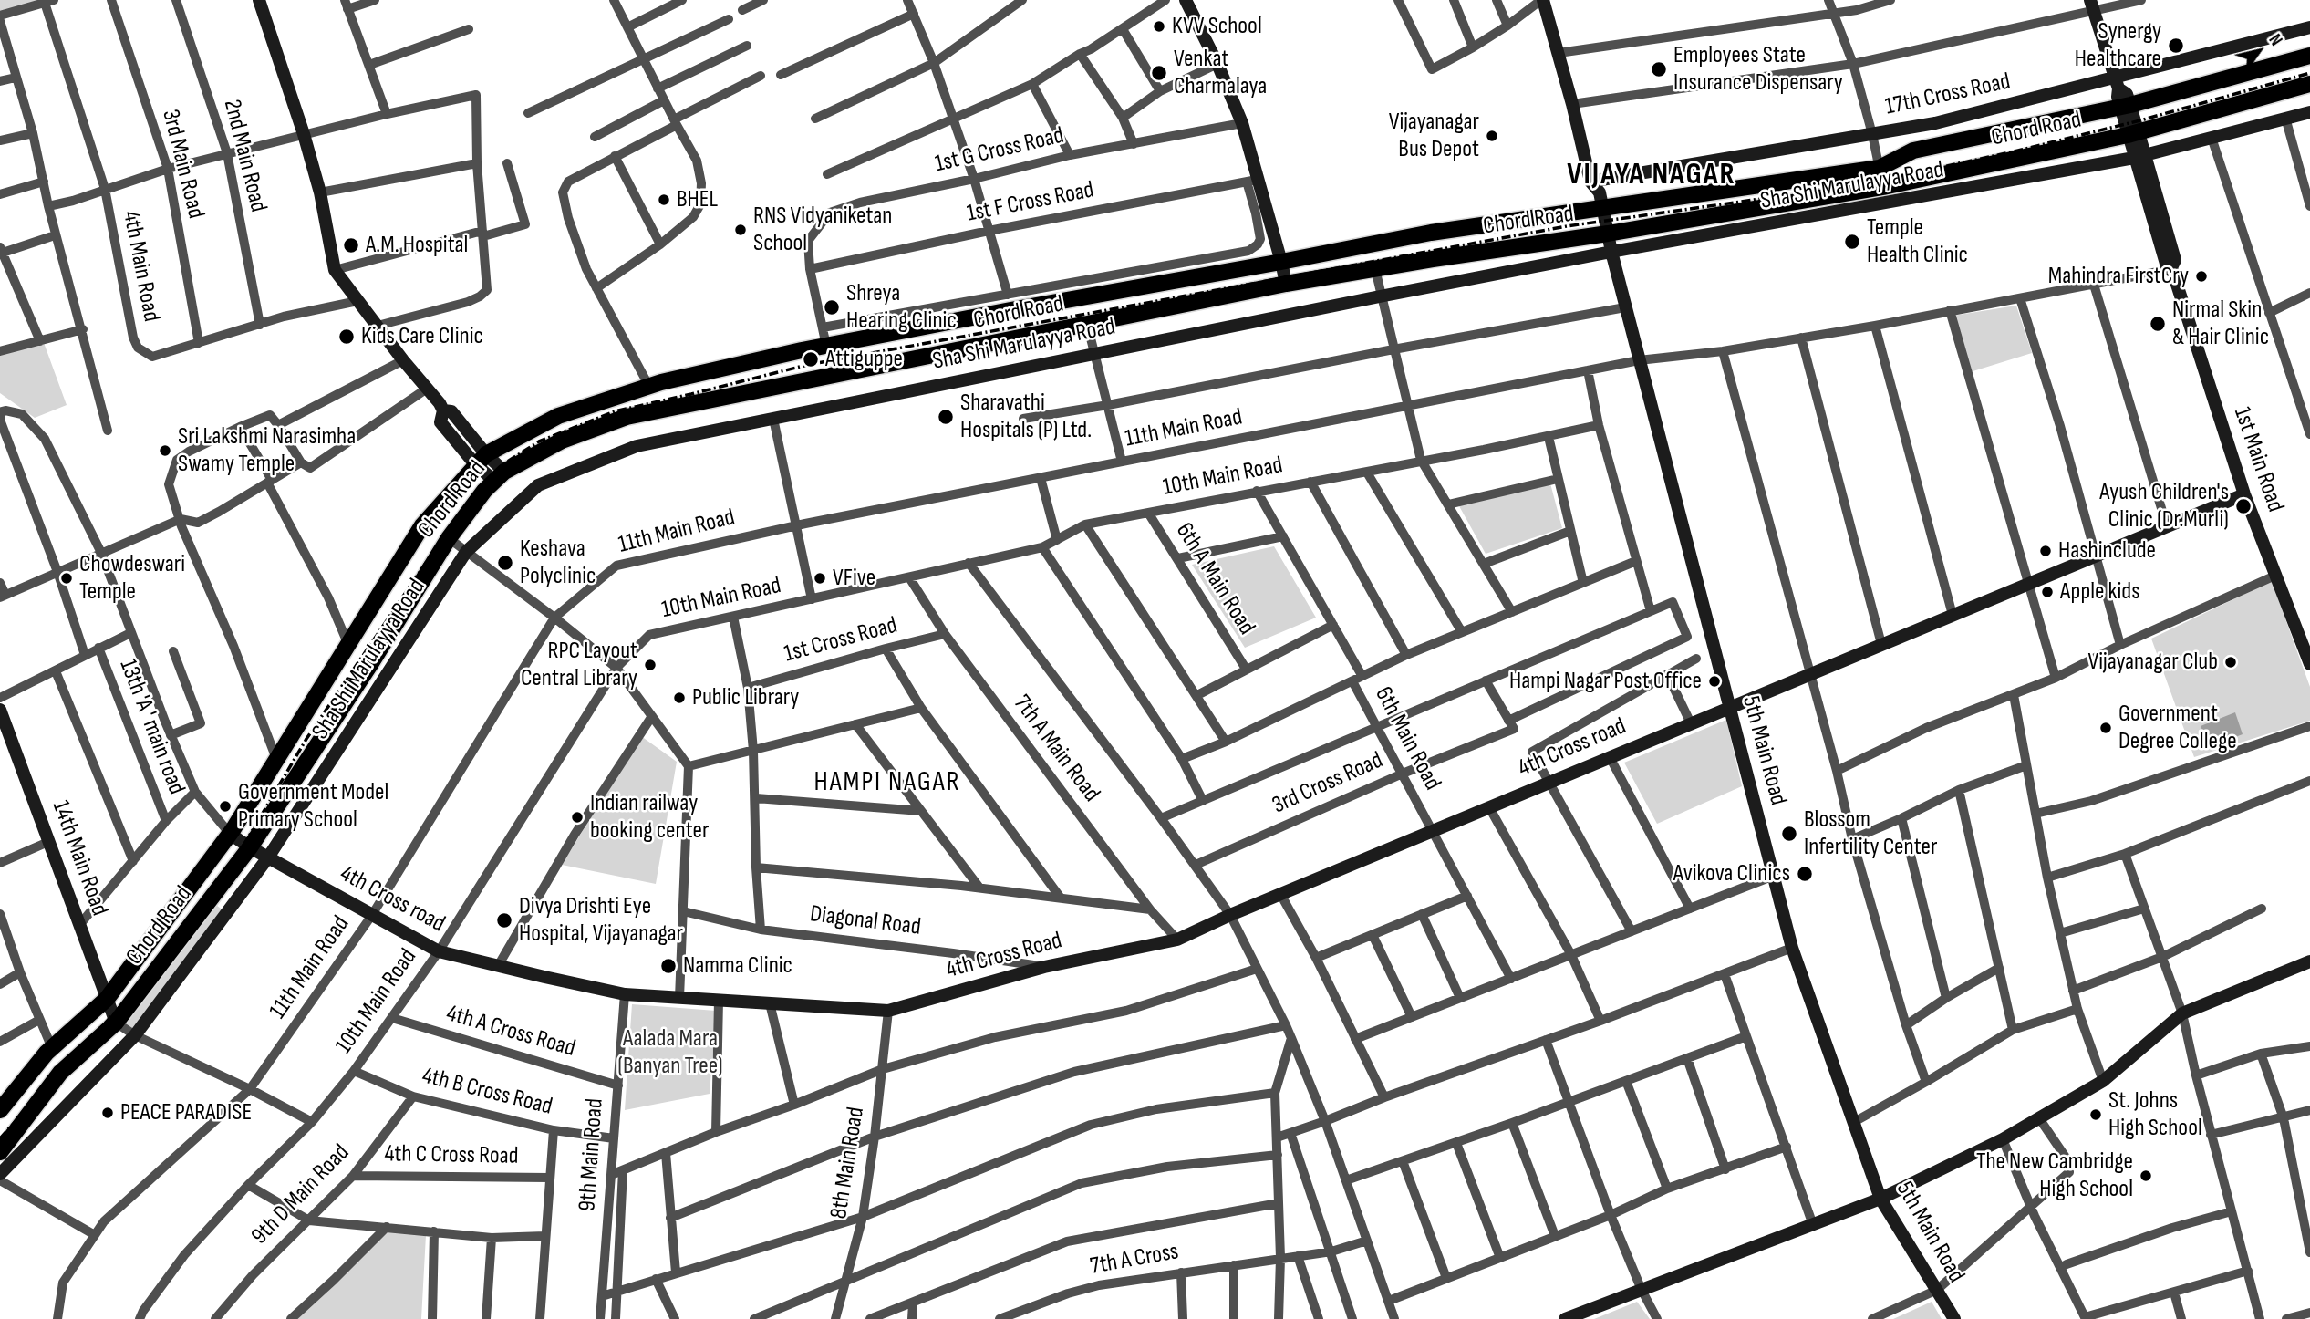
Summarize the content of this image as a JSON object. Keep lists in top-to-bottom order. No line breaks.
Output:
{"streets":{"main road":["Chord Road"],"street":["17th Cross Road","1st G Cross Road","2nd Main Road","3rd Main Road","Sha Shi Marulayya Road","1st F Cross Road","4th Main Road","11th Main Road","1st Main Road","10th Main Road","6th A Main Road","1st Cross Road","13th 'A ' main road","6th Main Road","4th Cross road","7th A Main Road","5th Main Road","3rd Cross Road","14th Main Road","Diagonal Road","4th Cross Road","4th A Cross Road","4th B Cross Road","9th Main Road","4th C Cross Road","8th Main Road","9th D Main Road","7th A Cross"]},"crossings":[["17th Cross Road","1st Main Road"],["17th Cross Road","5th Main Road"],["Chord Road","1st G Cross Road"],["Chord Road","1st Main Road"],["Chord Road","4th Cross road"],["Chord Road","5th Main Road"],["Chord Road","14th Main Road"],["1st G Cross Road","1st F Cross Road"],["2nd Main Road","4th Main Road"],["3rd Main Road","4th Main Road"],["Sha Shi Marulayya Road","1st Main Road"],["Sha Shi Marulayya Road","4th Cross road"],["Sha Shi Marulayya Road","5th Main Road"],["11th Main Road","1st Main Road"],["11th Main Road","4th Cross road"],["11th Main Road","5th Main Road"],["1st Main Road","4th Cross road"],["10th Main Road","6th A Main Road"],["10th Main Road","6th Main Road"],["10th Main Road","4th Cross road"],["10th Main Road","7th A Main Road"],["10th Main Road","4th A Cross Road"],["10th Main Road","4th B Cross Road"],["1st Cross Road","7th A Main Road"],["6th Main Road","4th Cross road"],["6th Main Road","3rd Cross Road"],["6th Main Road","4th Cross Road"],["4th Cross road","5th Main Road"],["4th Cross road","4th Cross Road"],["7th A Main Road","4th Cross Road"],["Diagonal Road","4th Cross Road"],["4th Cross Road","9th Main Road"],["4th Cross Road","8th Main Road"],["4th A Cross Road","9th Main Road"],["4th B Cross Road","9th Main Road"],["4th B Cross Road","9th D Main Road"],["4th C Cross Road","9th D Main Road"]],"districts":["VIJAYA NAGAR","HAMPI NAGAR"],"parks":["Aalada Mara (Banyan Tree)"],"places":["KVV School","Synergy Healthcare","Employees State Insurance Dispensary","Venkat Charmalaya","Vijayanagar Bus Depot","BHEL","RNS Vidyaniketan School","Temple Health Clinic","A.M. Hospital","Mahindra FirstCry","Shreya Hearing Clinic","Nirmal Skin & Hair Clinic","Kids Care Clinic","Attiguppe","Sharavathi Hospitals (P) Ltd.","Sri Lakshmi Narasimha Swamy Temple","Ayush Children's Clinic (Dr.Murli)","Hashinclude","Keshava Polyclinic","Chowdeswari Temple","VFive","Apple kids","Vijayanagar Club","RPC Layout Central Library","Hampi Nagar Post Office","Public Library","Government Degree College","Government Model Primary School","Indian railway booking center","Blossom Infertility Center","Avikova Clinics","Divya Drishti Eye Hospital, Vijayanagar","Namma Clinic","PEACE PARADISE","St. Johns High School","The New Cambridge High School"],"north":"top right"}
